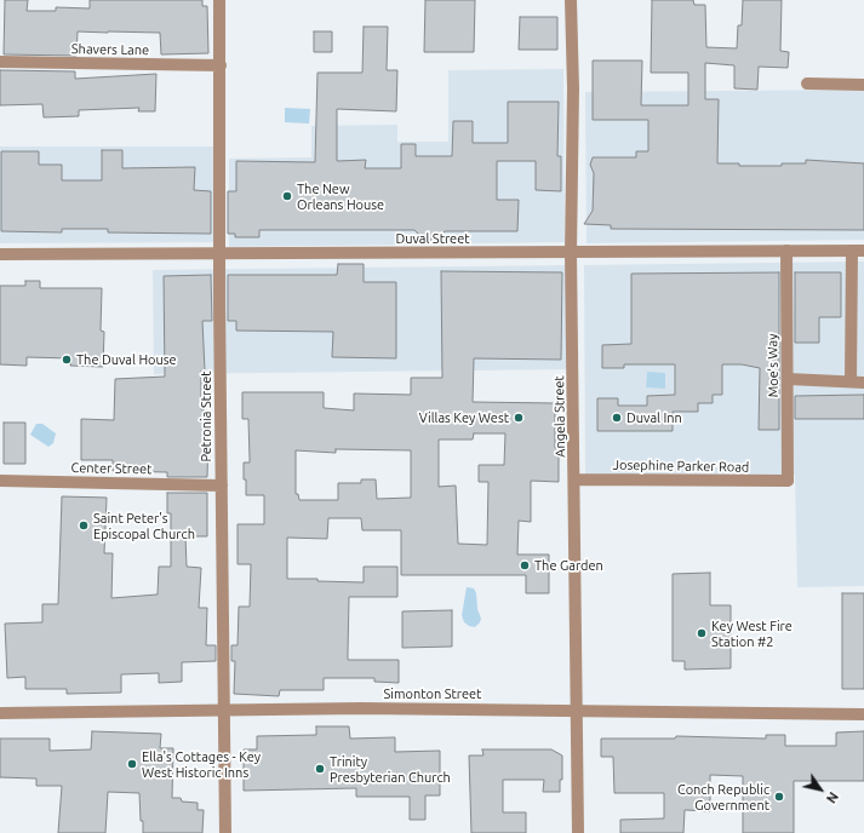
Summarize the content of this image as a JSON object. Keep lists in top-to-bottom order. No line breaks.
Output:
{"streets":{"street":["Shavers Lane","Duval Street","Moe's Way","Petronia Street","Angela Street","Josephine Parker Road","Center Street","Simonton Street"]},"crossings":[["Shavers Lane","Petronia Street"],["Duval Street","Moe's Way"],["Duval Street","Petronia Street"],["Duval Street","Angela Street"],["Moe's Way","Josephine Parker Road"],["Petronia Street","Center Street"],["Petronia Street","Simonton Street"],["Angela Street","Josephine Parker Road"],["Angela Street","Simonton Street"]],"places":["The New Orleans House","The Duval House","Villas Key West","Duval Inn","Saint Peter's Episcopal Church","The Garden","Key West Fire Station #2","Ella's Cottages - Key West Historic Inns","Trinity Presbyterian Church","Conch Republic Government"],"north":"bottom right"}
